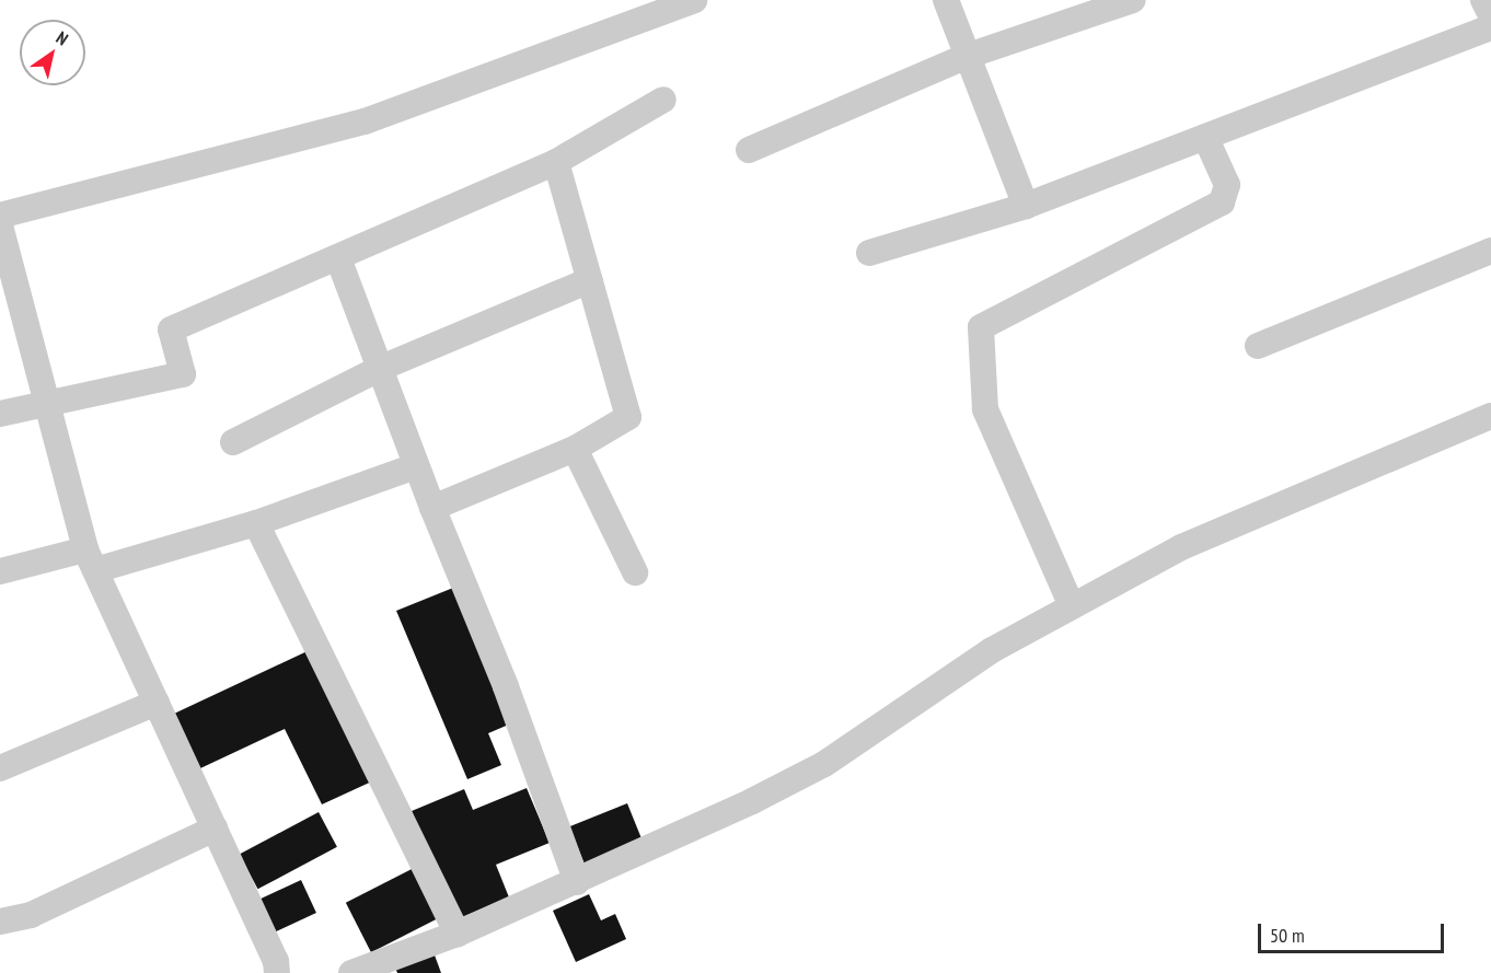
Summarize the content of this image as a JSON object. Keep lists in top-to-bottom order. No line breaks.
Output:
{"scale_bar":"50 m","north":"top right"}
